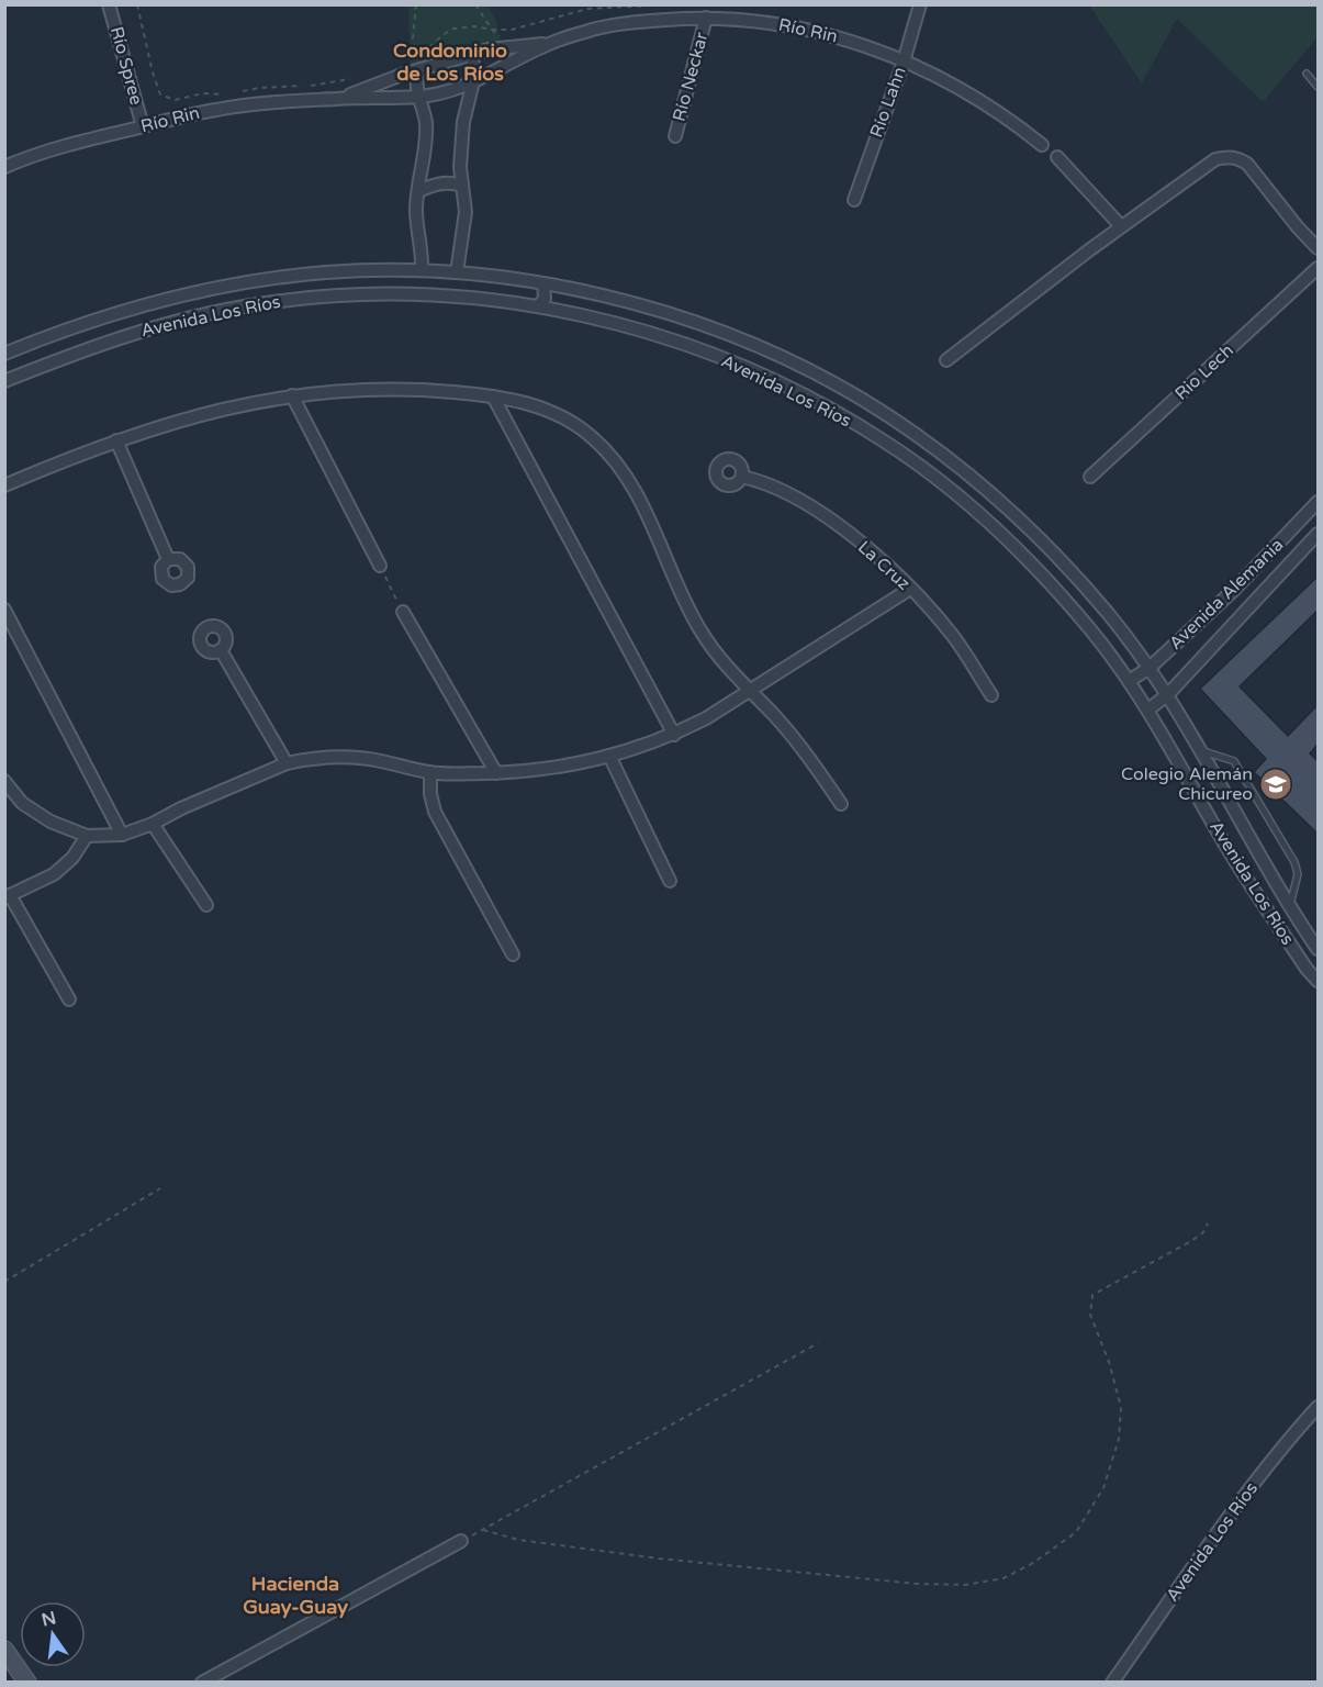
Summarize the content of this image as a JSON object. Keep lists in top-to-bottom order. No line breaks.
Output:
{"streets":{"street":["Río Rin","Río Spree","Río Neckar","Río Lahn","Avenida Los Ríos","Rio Lech","La Cruz","Avenida Alemania"]},"crossings":[["Río Rin","Río Spree"],["Río Rin","Río Neckar"],["Río Rin","Río Lahn"],["Avenida Los Ríos","Avenida Alemania"]],"districts":["Condominio de Los Ríos","Hacienda Guay-Guay"],"places":{"school or university":["Colegio Alemán Chicureo"]},"north":"top"}
